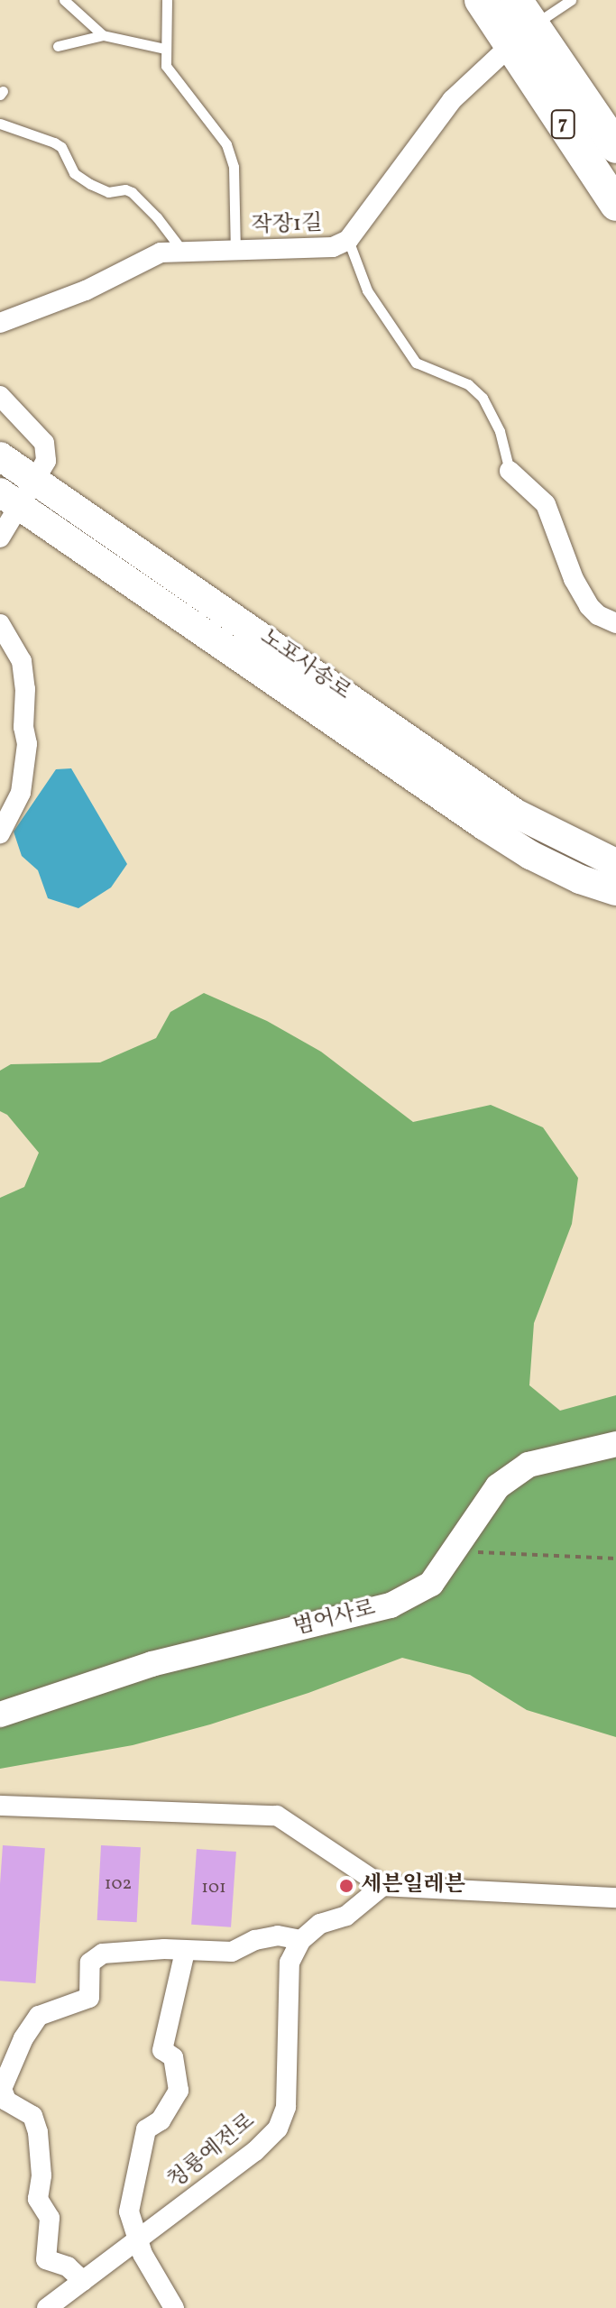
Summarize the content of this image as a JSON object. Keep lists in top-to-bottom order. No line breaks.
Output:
{"streets":{"main road":["7","노포사송로"],"street":["작장1길","범어사로","청룡예전로"]},"crossings":[["7","작장1길"]],"places":["세븐일레븐"],"house_numbers":["102","101"]}
